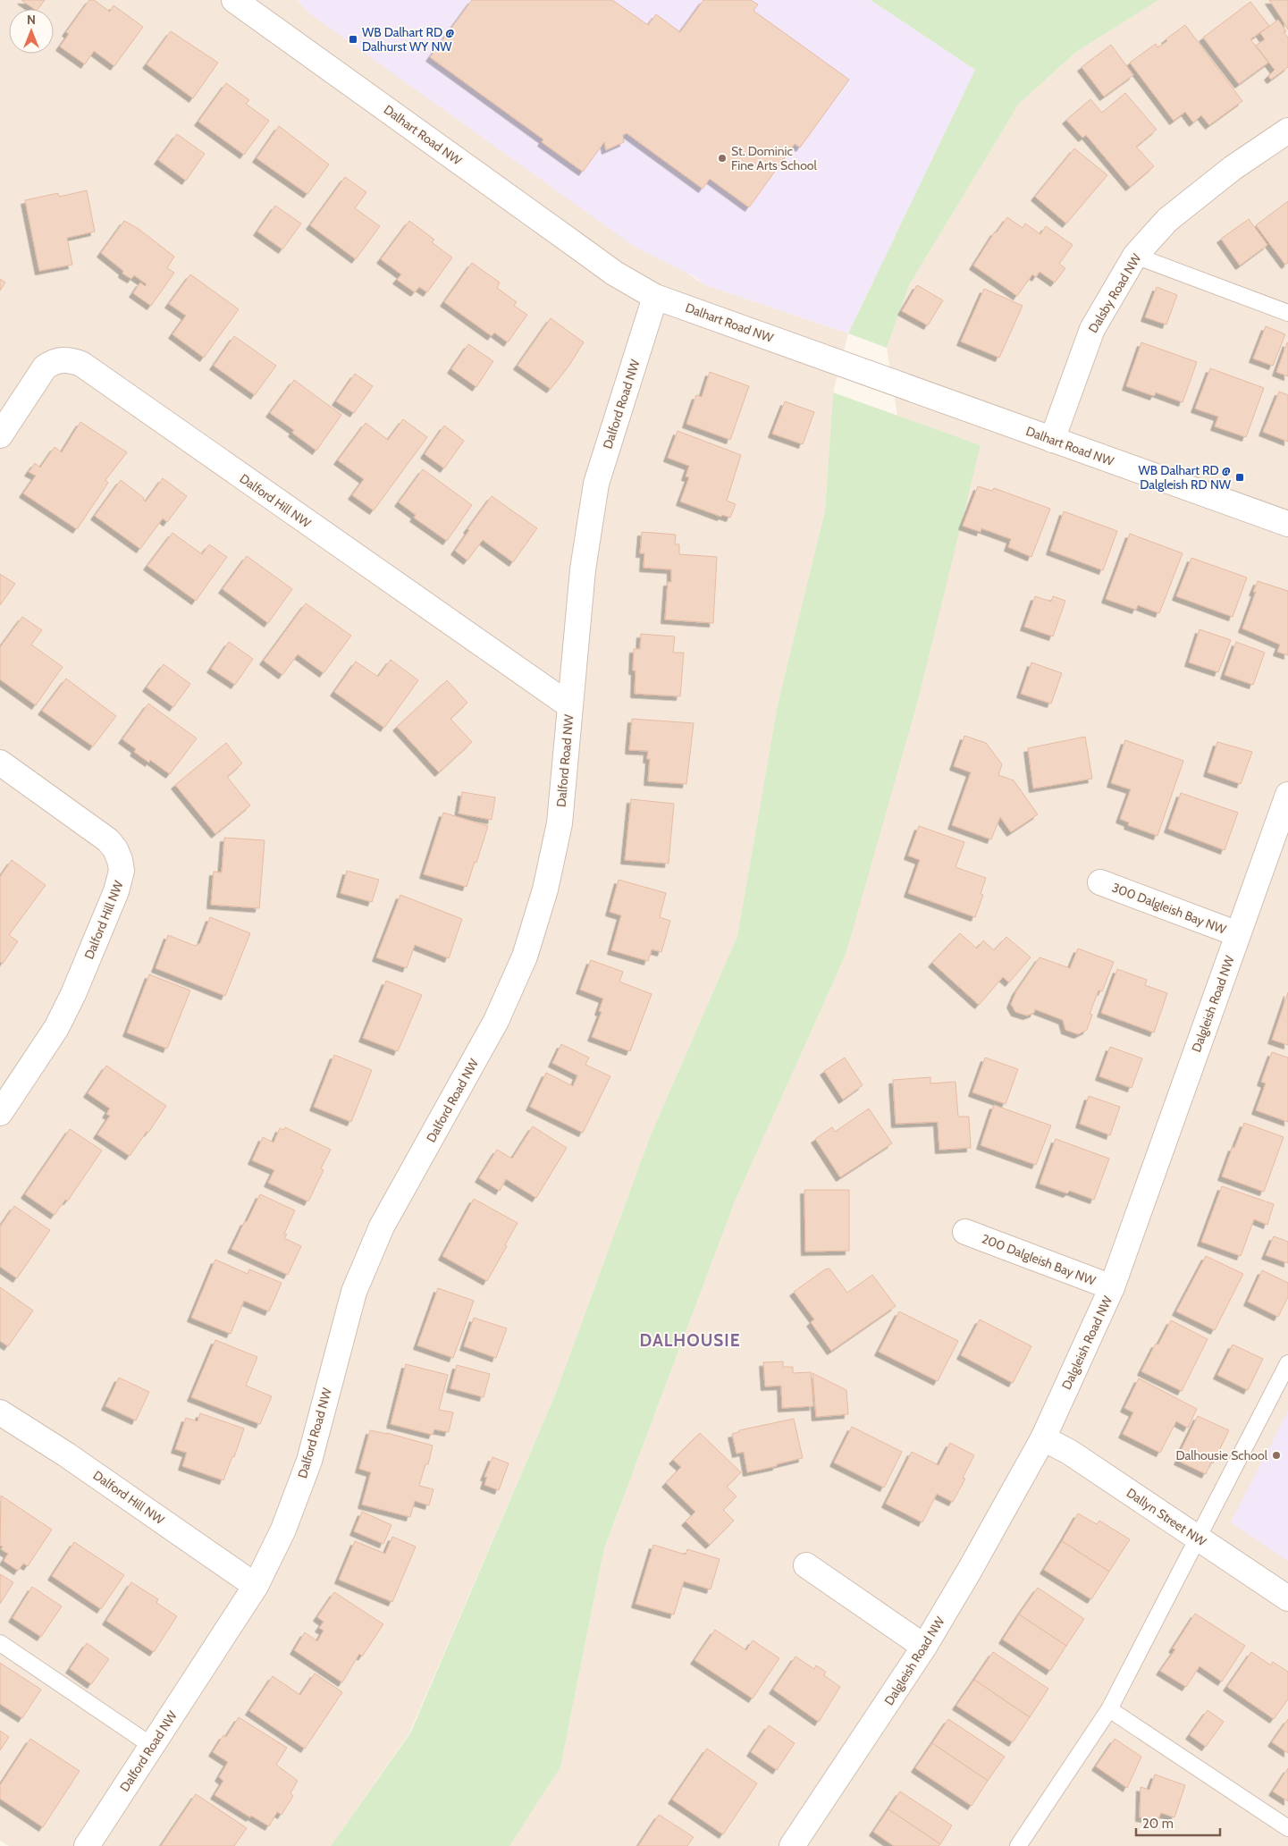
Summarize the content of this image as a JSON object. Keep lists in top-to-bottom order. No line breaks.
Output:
{"streets":{"street":["Dalhart Road NW","Dalsby Road NW","Dalford Road NW","Dalford Hill NW","300 Dalgleish Bay NW","Dalgleish Road NW","200 Dalgleish Bay NW","Dallyn Street NW"]},"crossings":[["Dalhart Road NW","Dalsby Road NW"],["Dalhart Road NW","Dalford Road NW"],["Dalford Road NW","Dalford Hill NW"],["300 Dalgleish Bay NW","Dalgleish Road NW"],["Dalgleish Road NW","200 Dalgleish Bay NW"],["Dalgleish Road NW","Dallyn Street NW"]],"districts":["DALHOUSIE"],"places":{"transit":["WB Dalhart RD @ Dalhurst WY NW","WB Dalhart RD @ Dalgleish RD NW"],"other":["St. Dominic Fine Arts School","Dalhousie School"]},"scale_bar":"20 m","north":"top"}
